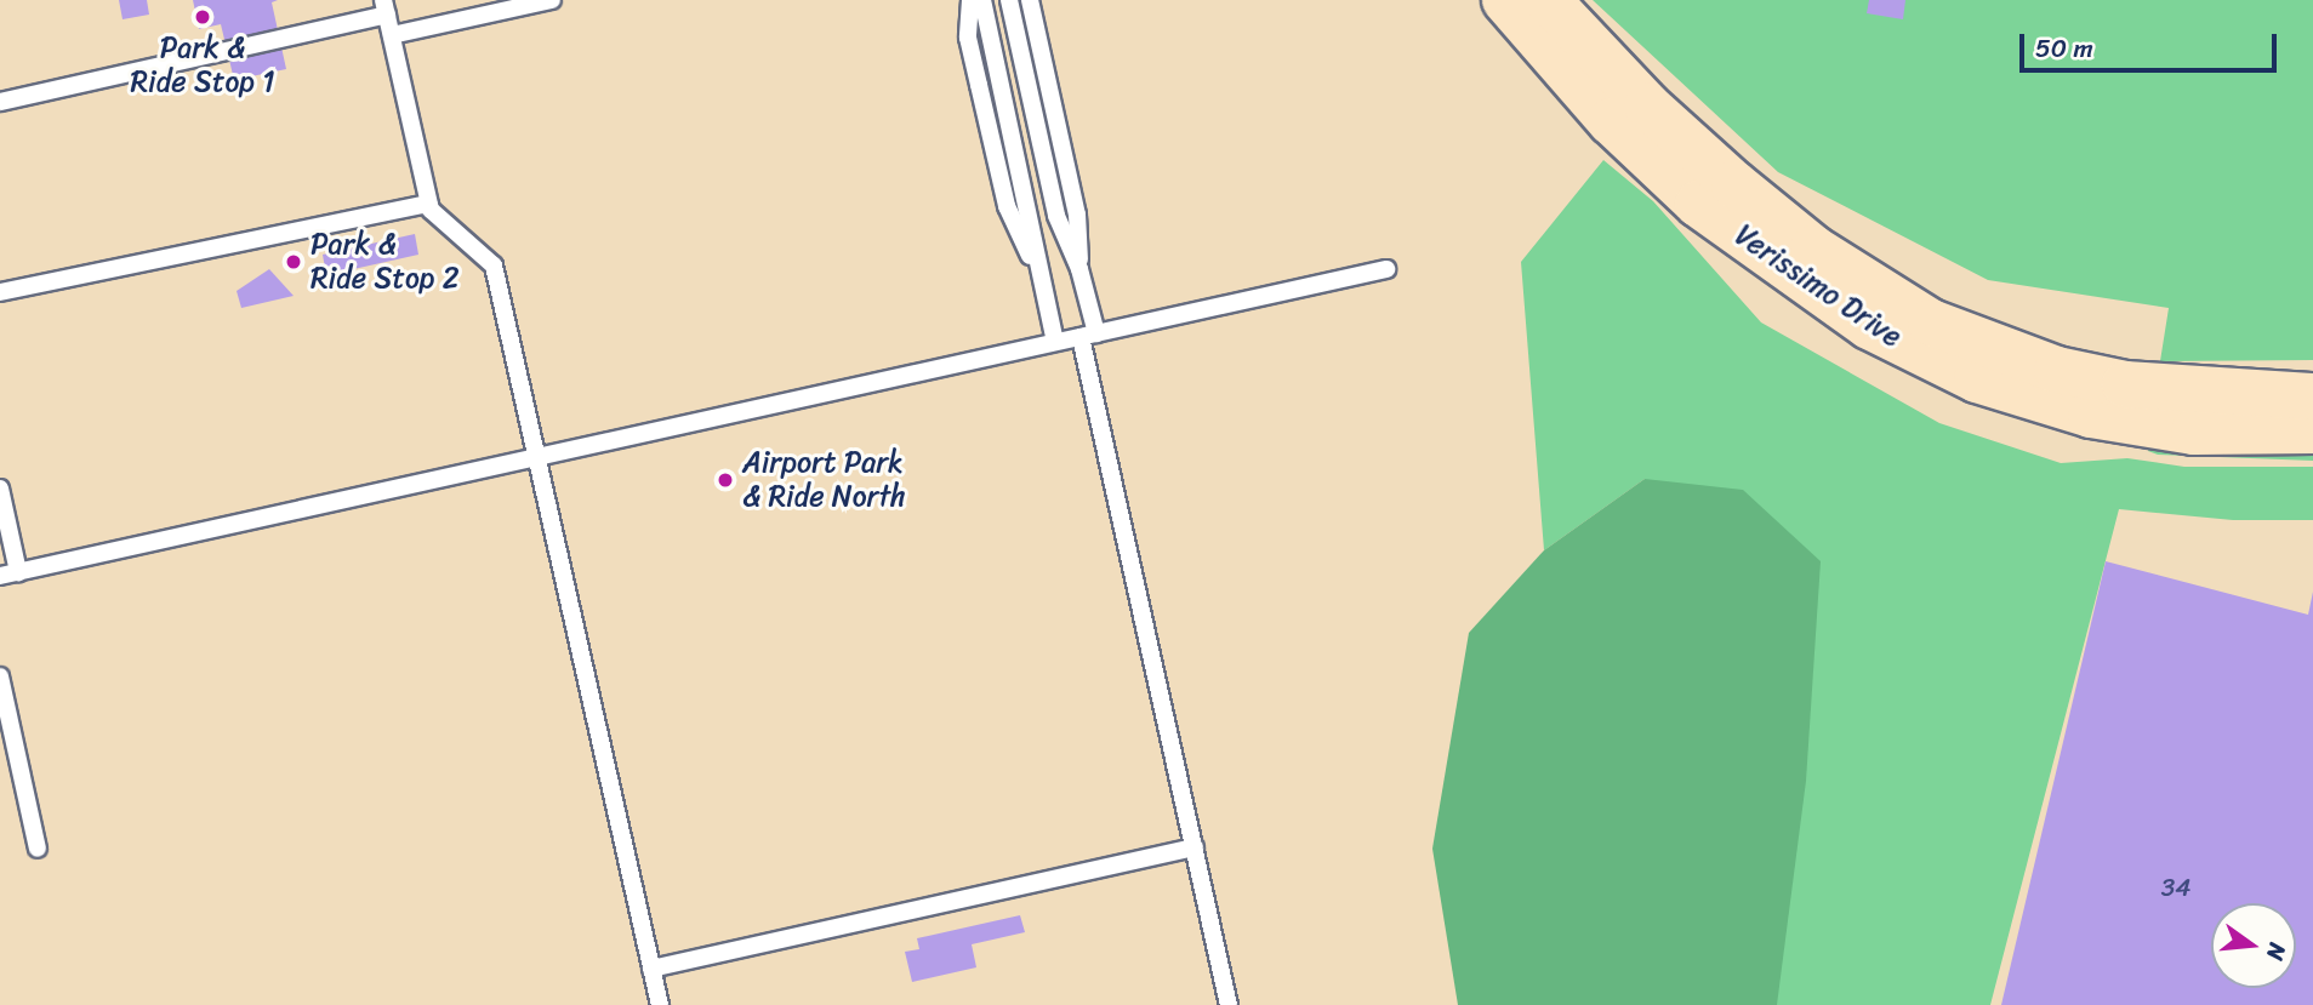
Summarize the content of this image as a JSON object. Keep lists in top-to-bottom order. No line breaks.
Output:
{"streets":{"street":["Verissimo Drive"]},"places":["Park & Ride Stop 1","Park & Ride Stop 2","Airport Park & Ride North"],"house_numbers":["34"],"scale_bar":"50 m","north":"right"}
